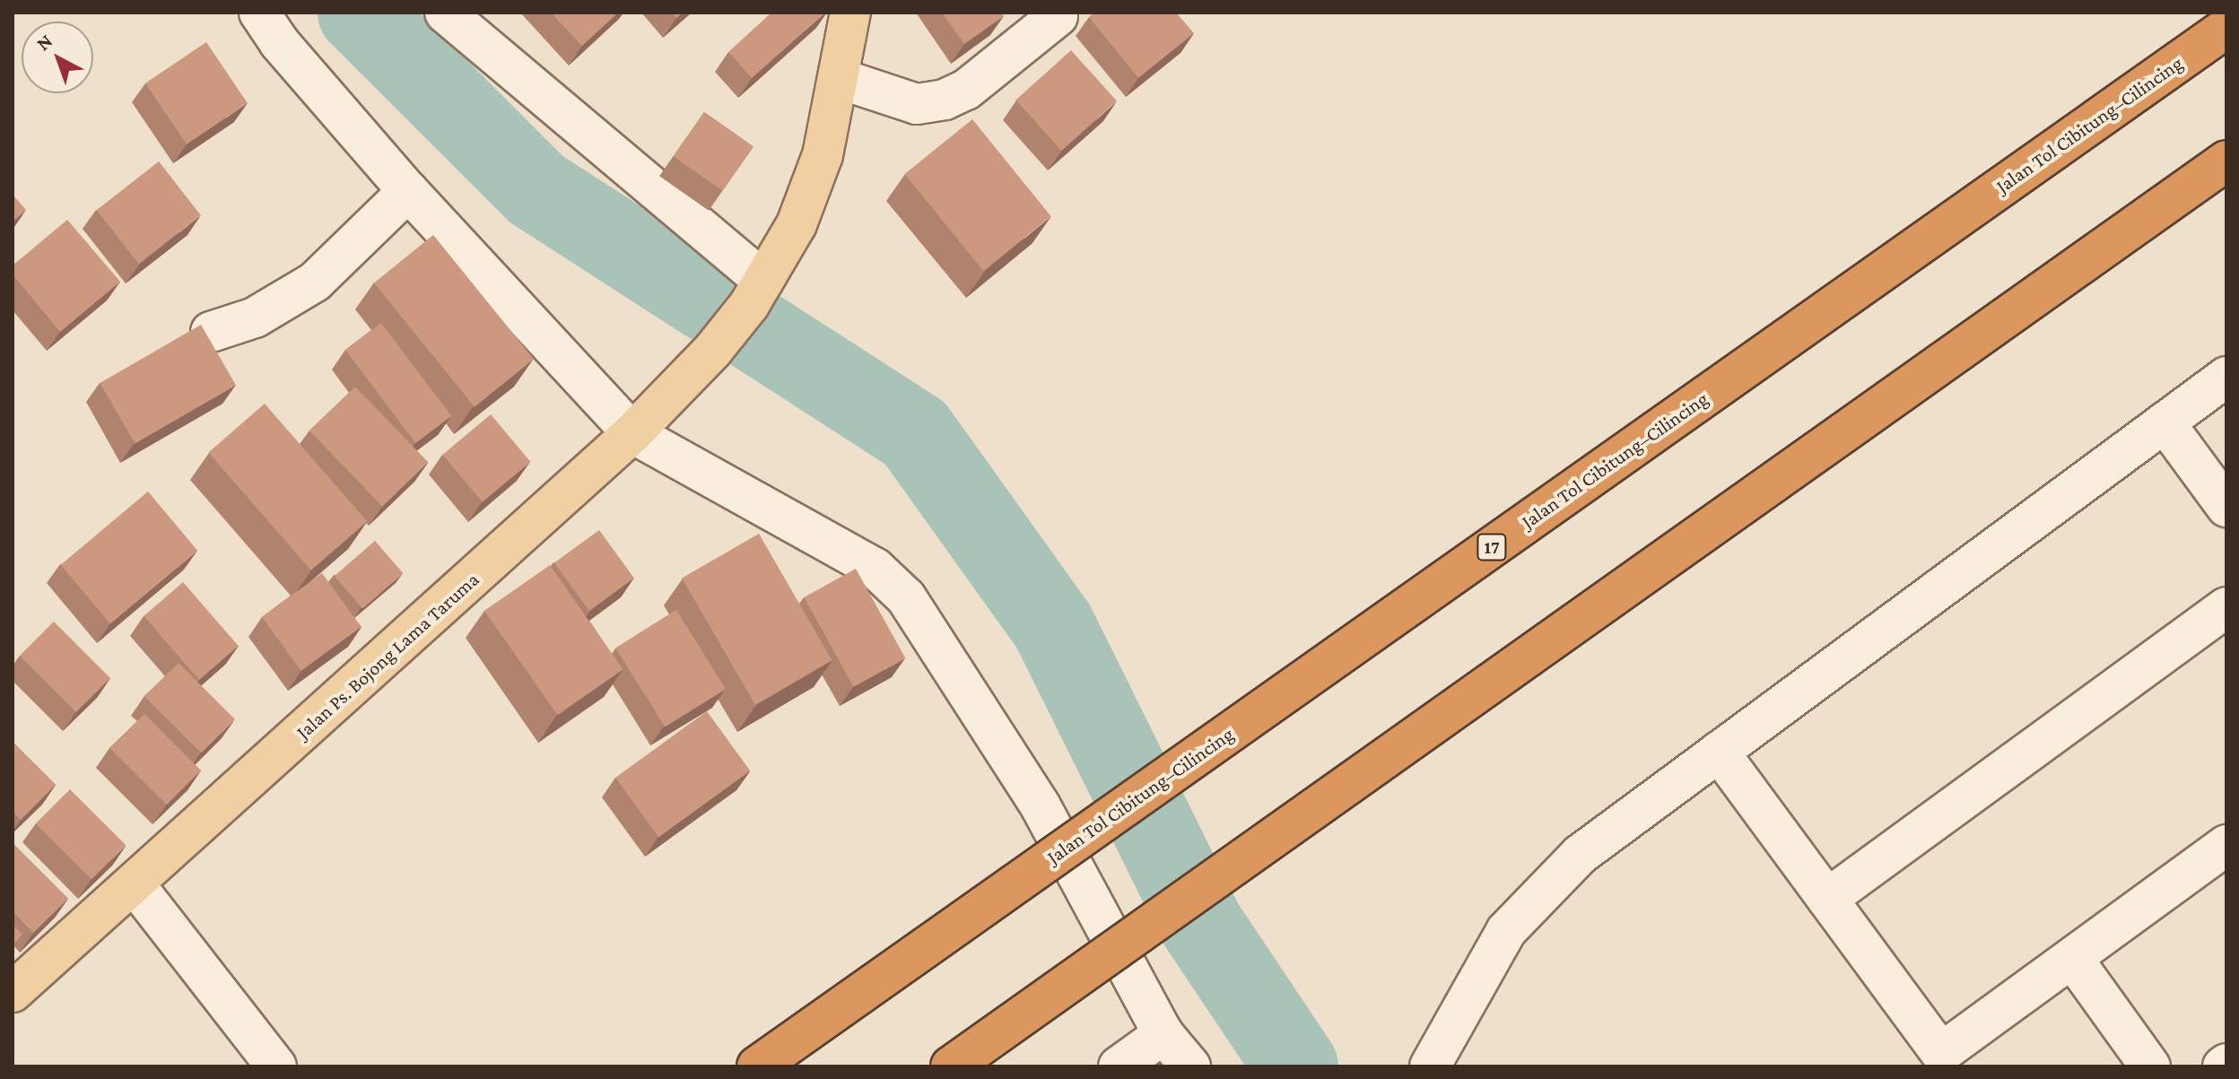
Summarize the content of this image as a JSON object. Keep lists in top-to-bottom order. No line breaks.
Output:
{"streets":{"highway":["Jalan Tol Cibitung–Cilincing","17"],"main road":["Jalan Ps. Bojong Lama Taruma"]},"north":"top left"}
